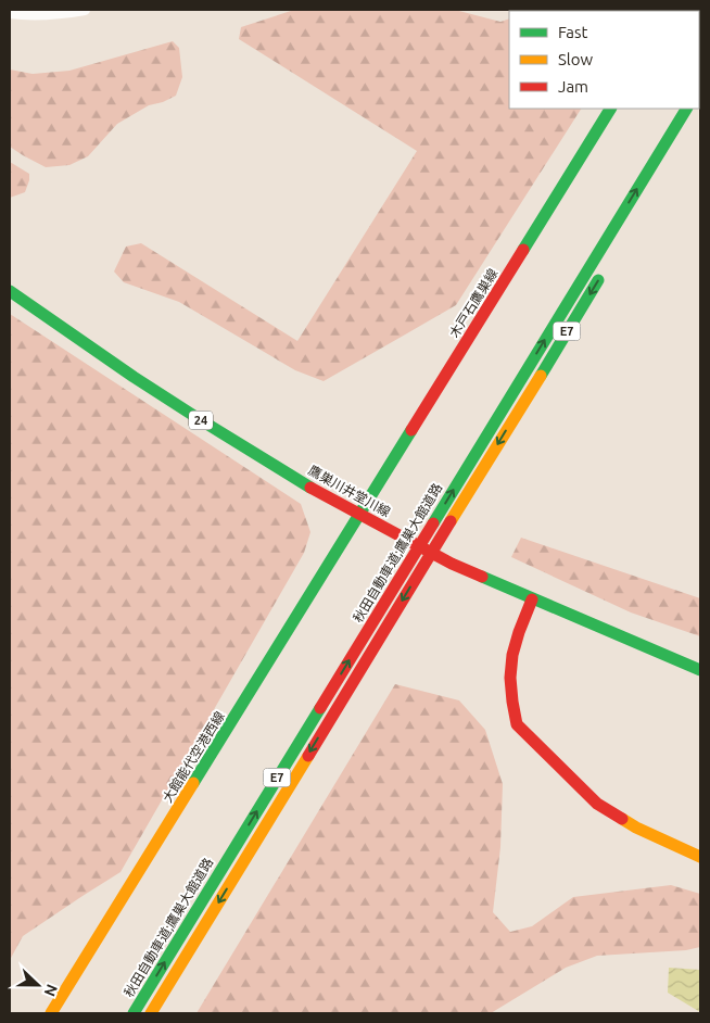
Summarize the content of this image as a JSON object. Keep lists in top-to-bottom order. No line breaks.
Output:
{"streets":{"main road":["木戸石鷹巣線","E7","24","鷹巣川井堂川線","秋田自動車道;鷹巣大館道路","大館能代空港西線"]},"crossings":[["木戸石鷹巣線","鷹巣川井堂川線"],["木戸石鷹巣線","大館能代空港西線"],["鷹巣川井堂川線","大館能代空港西線"]],"legend":["Fast","Slow","Jam"],"north":"right"}
